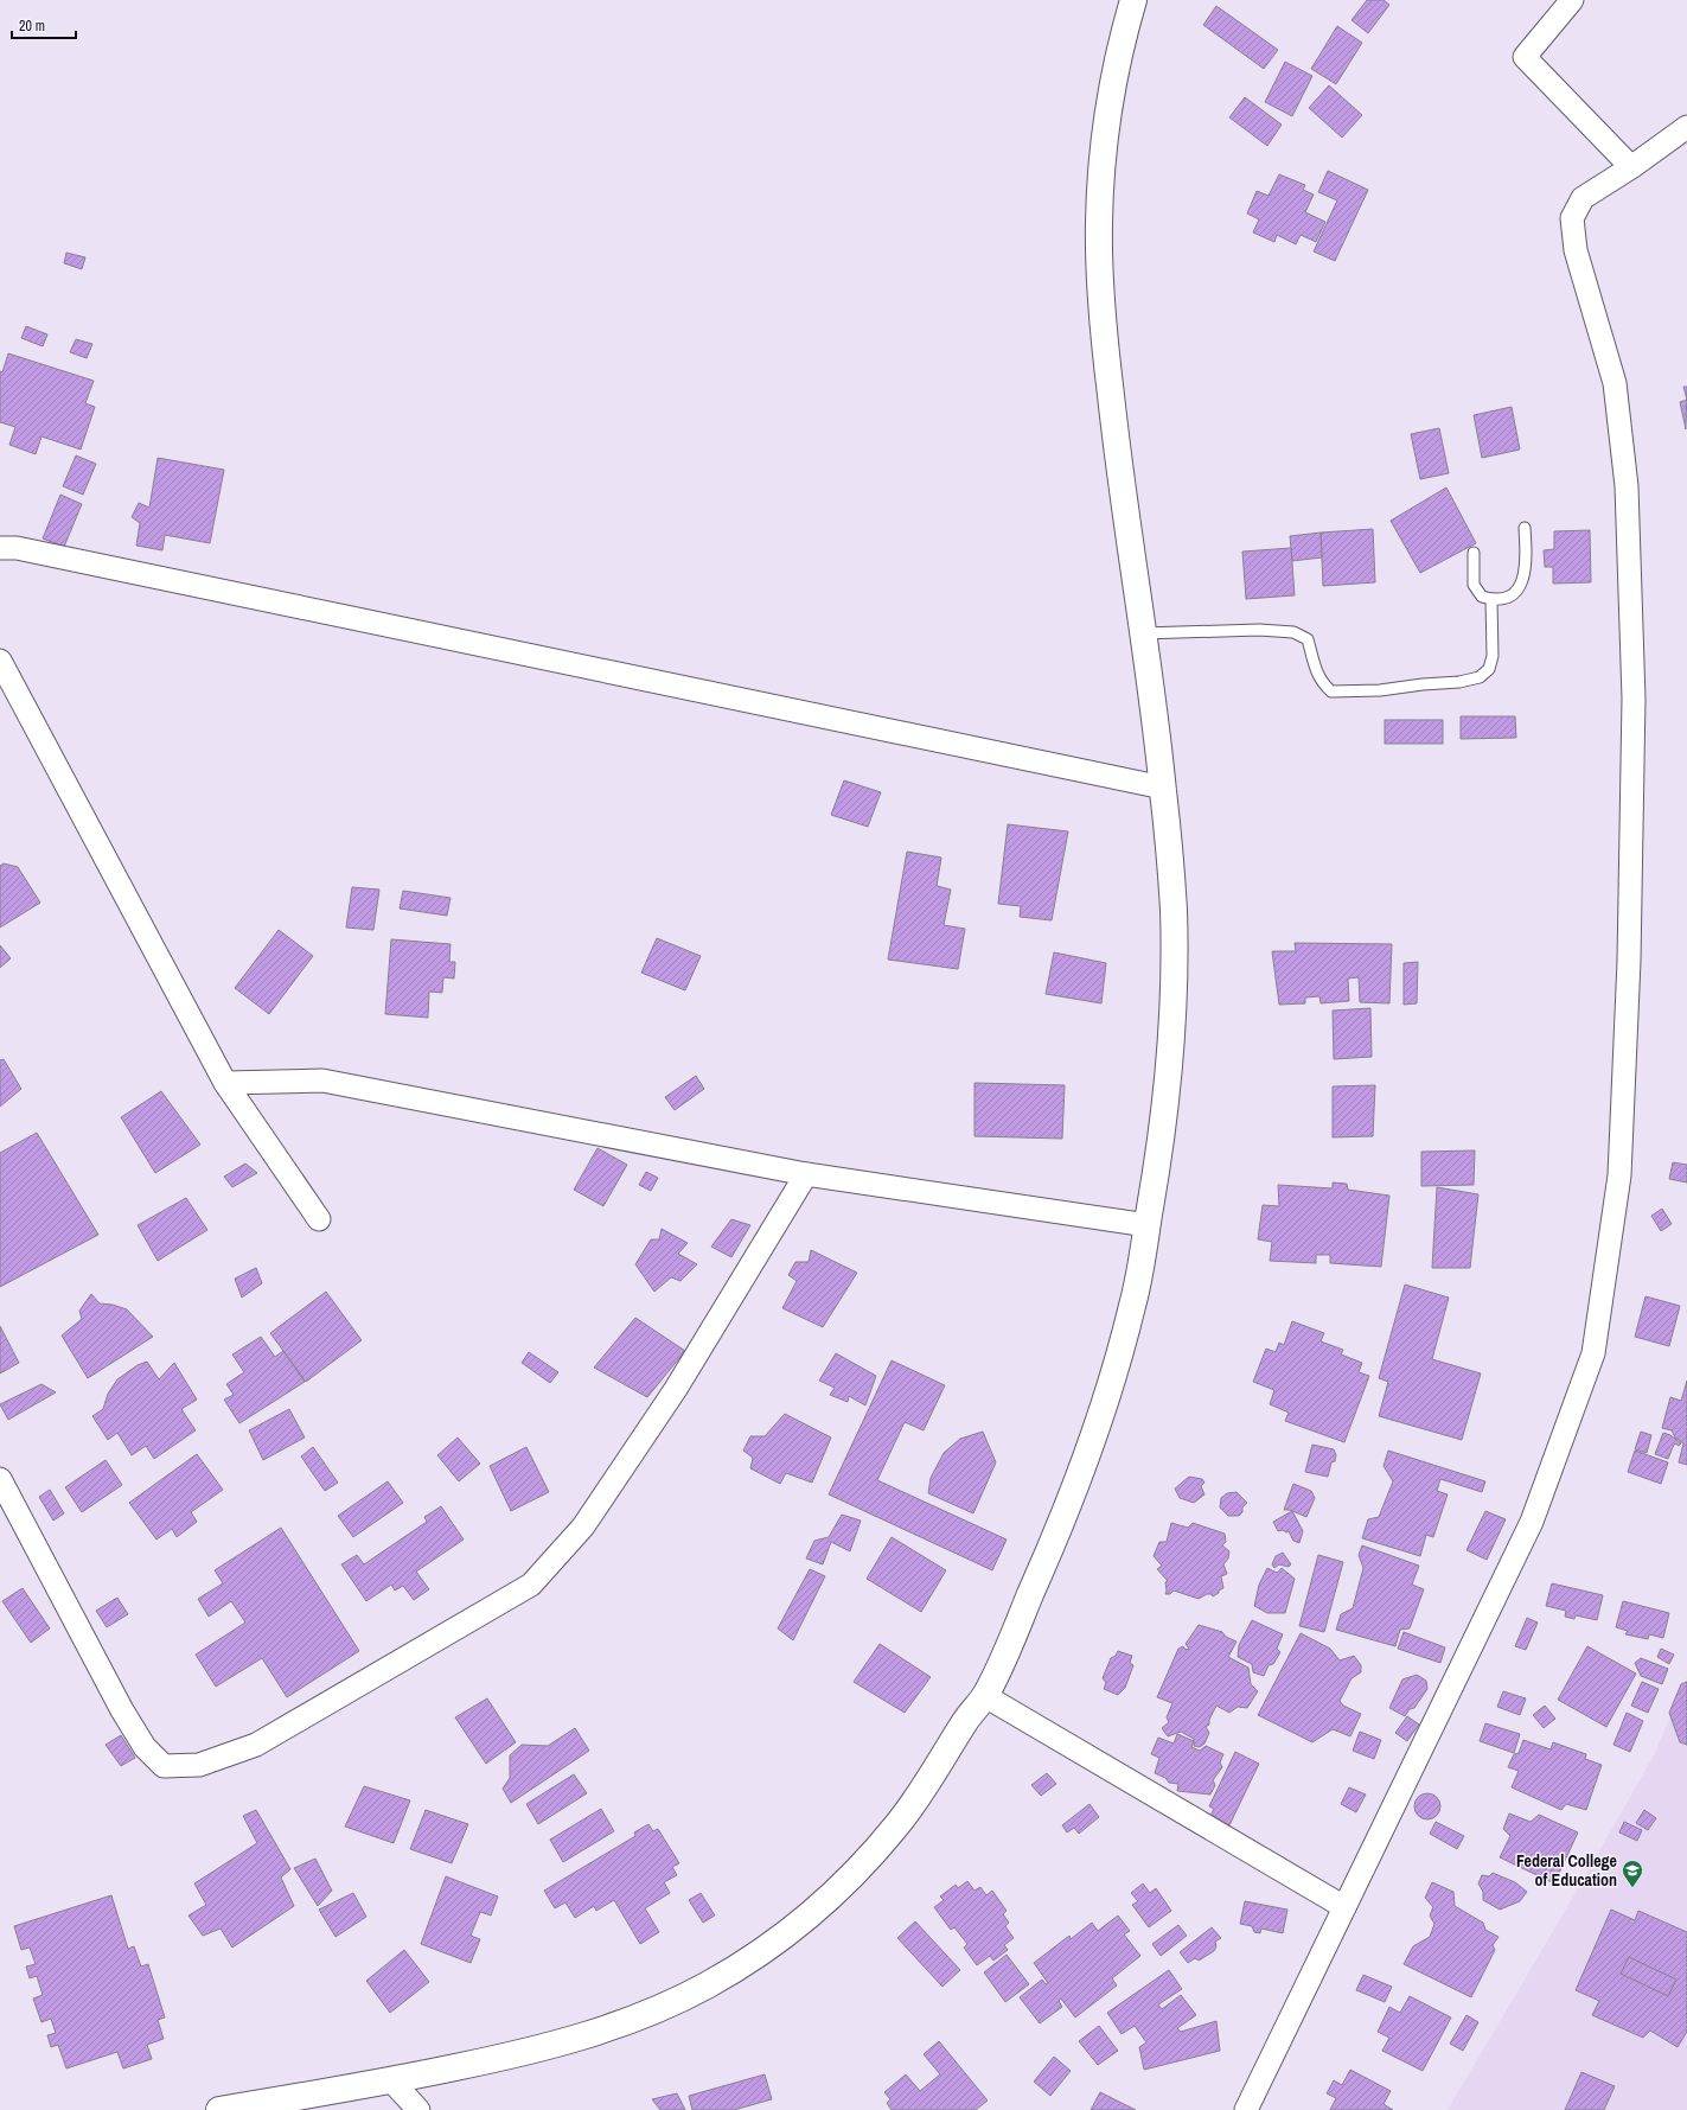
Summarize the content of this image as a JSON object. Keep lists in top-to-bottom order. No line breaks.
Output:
{"places":{"school or university":["Federal College of Education"]},"scale_bar":"20 m"}
